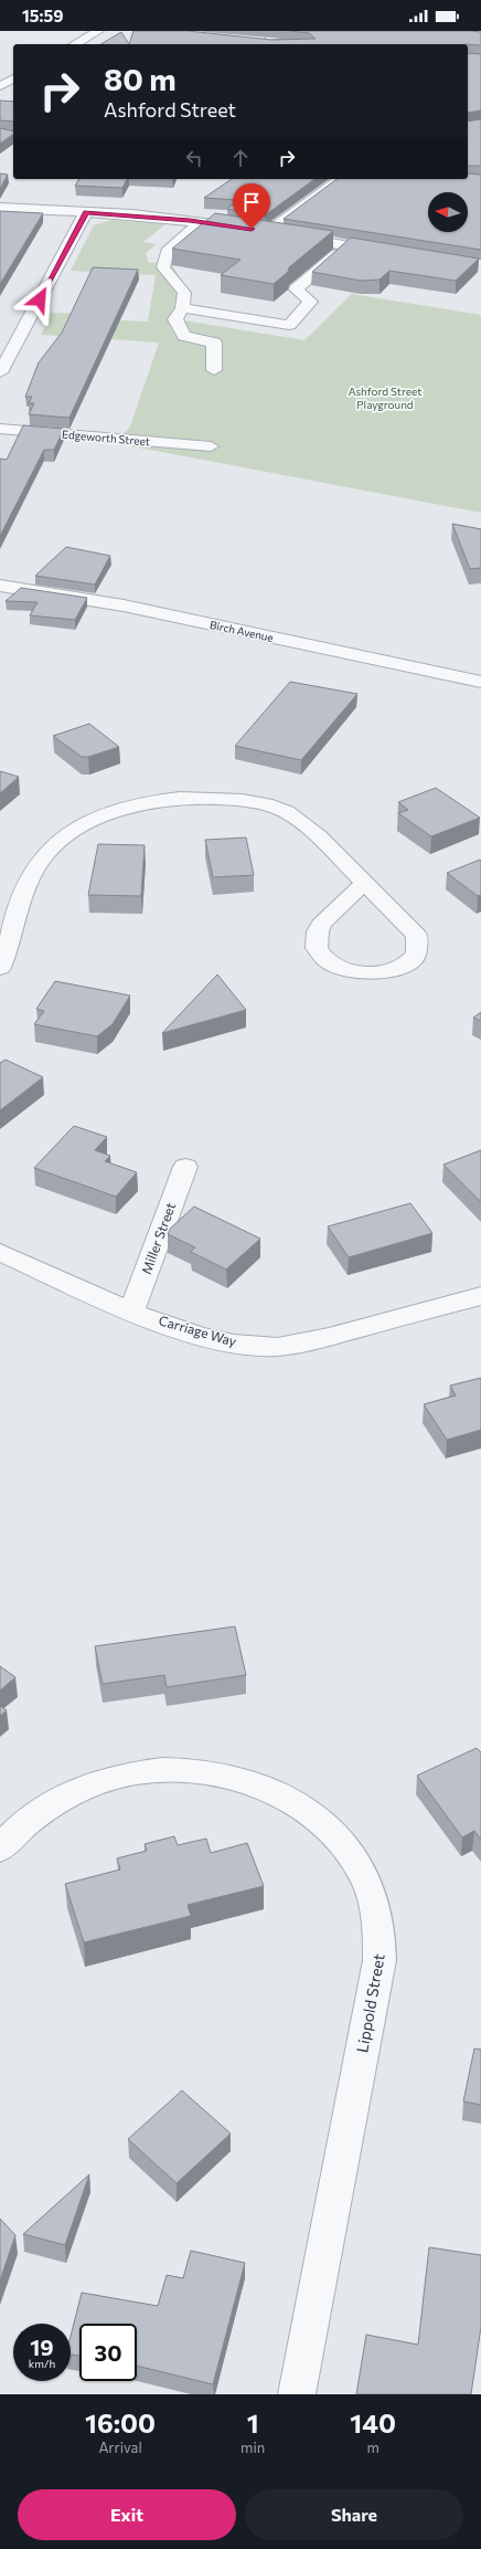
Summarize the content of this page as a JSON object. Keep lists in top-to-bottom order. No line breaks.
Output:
{"streets":{"street":["Edgeworth Street","Birch Avenue","Miller Street","Carriage Way","Lippold Street"]},"crossings":[["Miller Street","Carriage Way"]],"parks":["Ashford Street Playground"],"north":"left","page":{"status":"15:59","turn":["80 m","Ashford Street"],"speed":"19 km/h","limit":"30","eta":["16:00","Arrival","1","min","140","m"],"buttons":["Exit","Share"]}}
